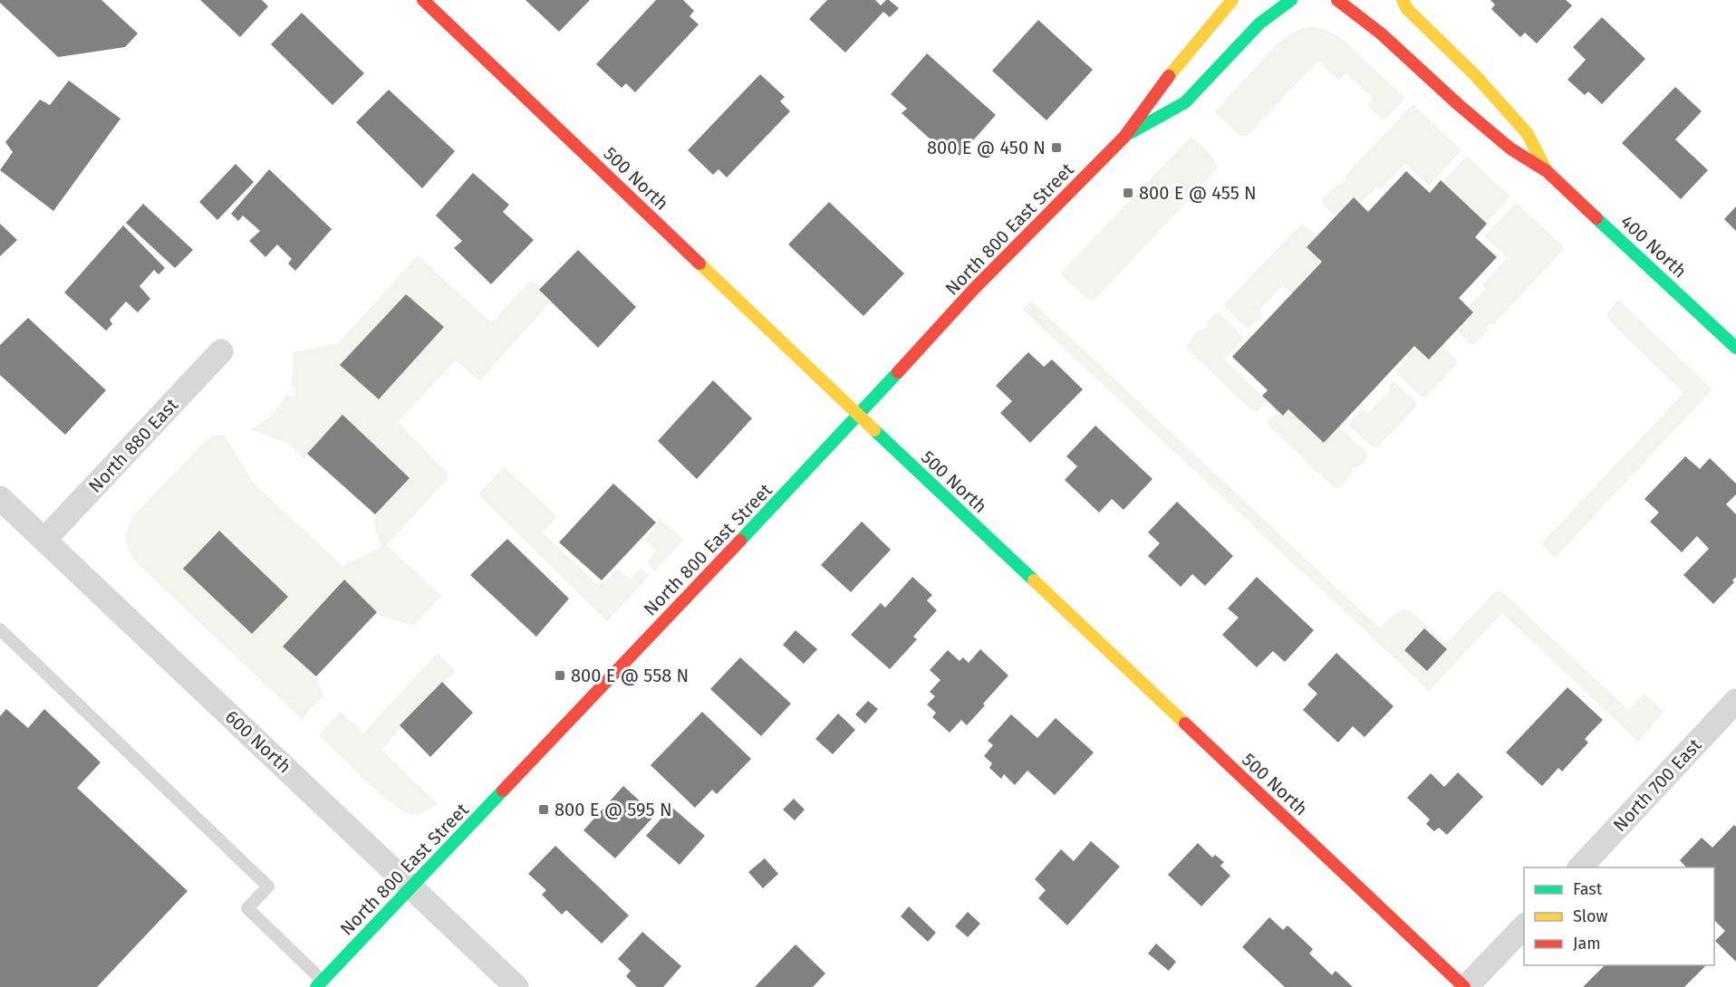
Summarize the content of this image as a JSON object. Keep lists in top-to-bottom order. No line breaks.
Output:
{"streets":{"street":["500 North","North 800 East Street","400 North","North 880 East","600 North","North 700 East"]},"crossings":[["500 North","North 800 East Street"],["North 800 East Street","600 North"],["North 880 East","600 North"]],"places":{"transit":["800 E @ 450 N","800 E @ 455 N","800 E @ 558 N","800 E @ 595 N"]},"legend":["Fast","Slow","Jam"]}
